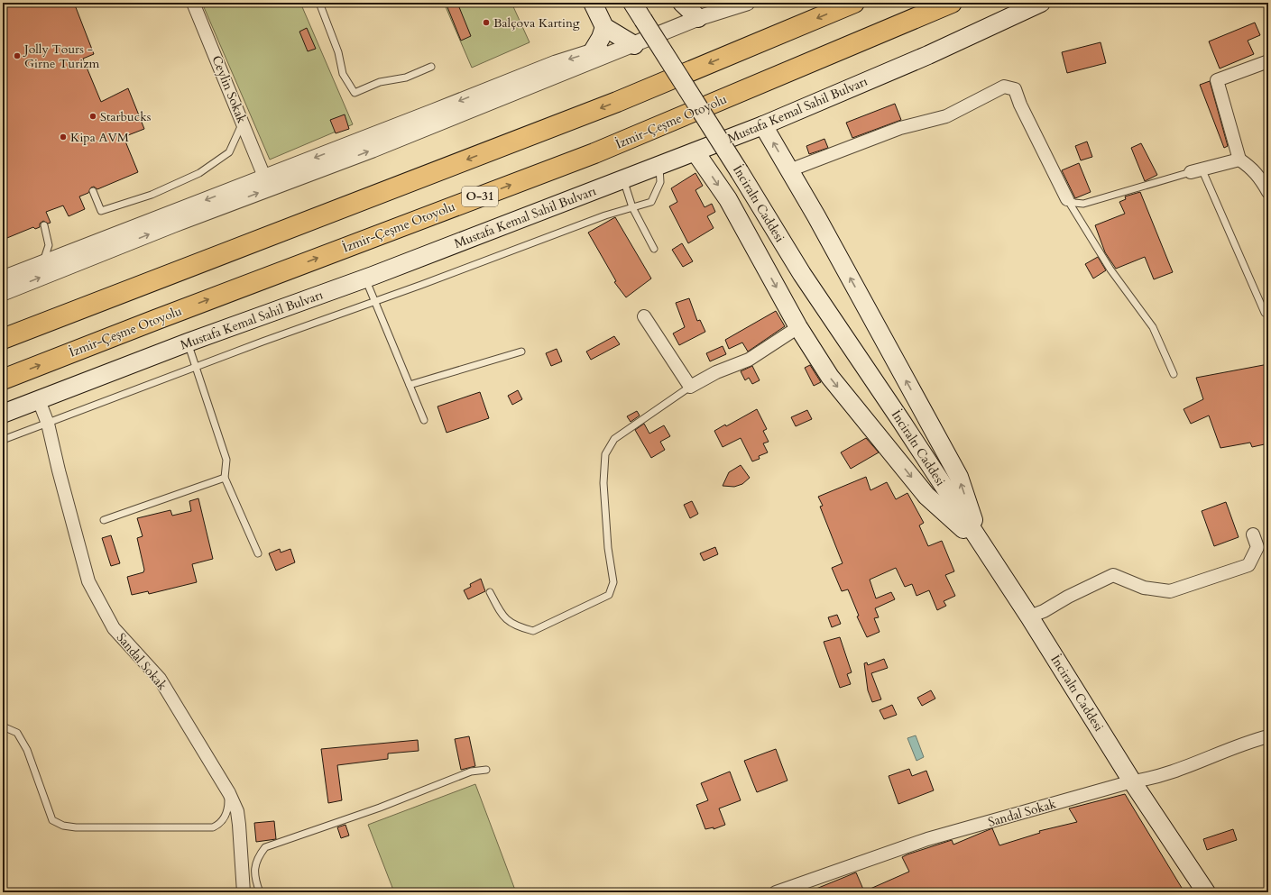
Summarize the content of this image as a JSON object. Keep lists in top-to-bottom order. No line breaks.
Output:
{"streets":{"highway":["İzmir-Çeşme Otoyolu","O-31"],"main road":["Mustafa Kemal Sahil Bulvarı","İnciraltı Caddesi"],"street":["Ceylin Sokak","Sandal Sokak"]},"crossings":[["Mustafa Kemal Sahil Bulvarı","Sandal Sokak"],["İnciraltı Caddesi","Sandal Sokak"]],"places":["Balçova Karting","Jolly Tours - Girne Turizm","Starbucks","Kipa AVM"]}
